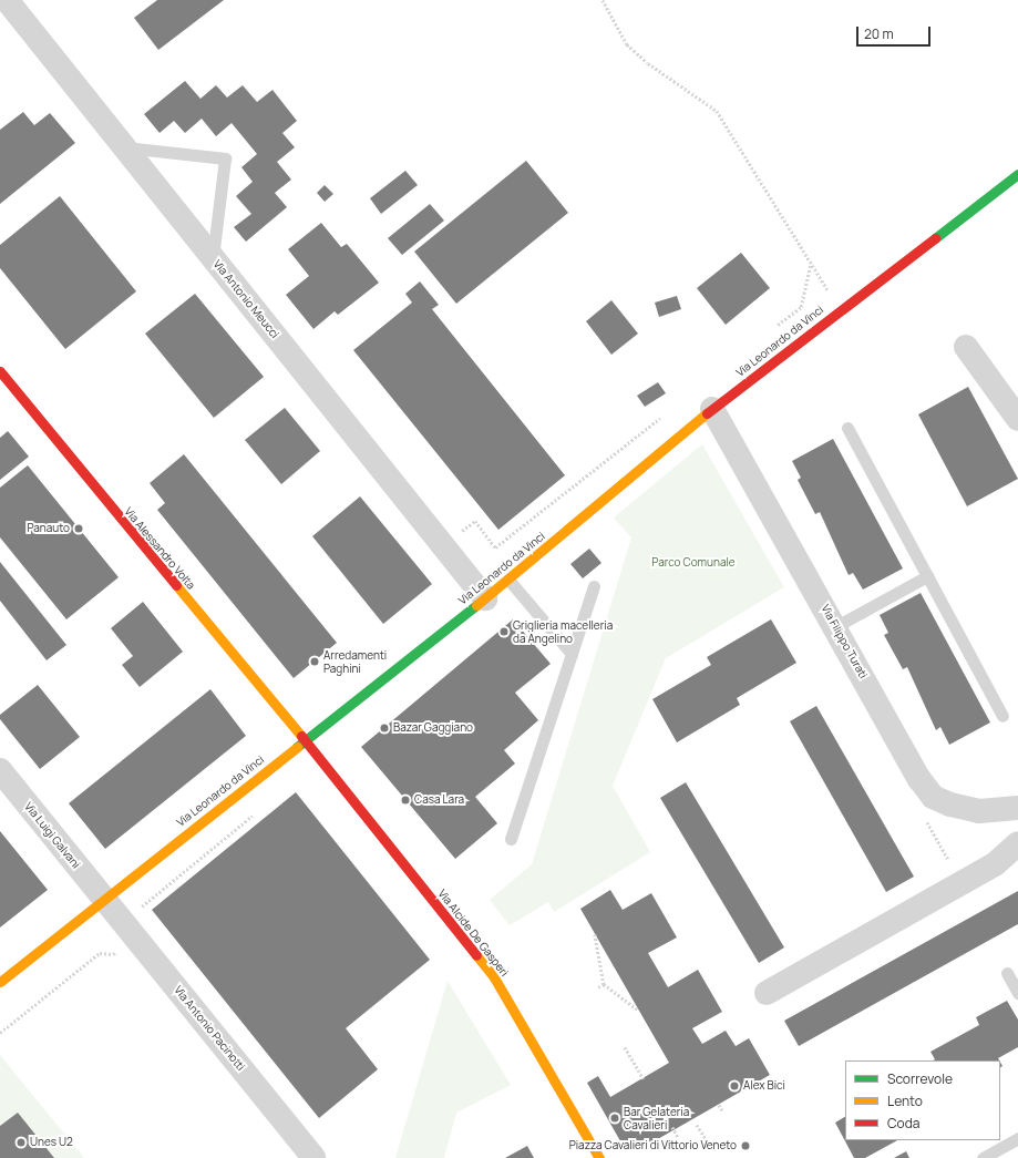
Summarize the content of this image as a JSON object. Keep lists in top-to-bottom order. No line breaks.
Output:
{"streets":{"main road":["Via Leonardo da Vinci","Via Alessandro Volta","Via Alcide De Gasperi"],"street":["Via Antonio Meucci","Via Filippo Turati","Via Luigi Galvani","Via Antonio Pacinotti"]},"crossings":[["Via Antonio Meucci","Via Leonardo da Vinci"],["Via Leonardo da Vinci","Via Alessandro Volta"],["Via Leonardo da Vinci","Via Filippo Turati"],["Via Leonardo da Vinci","Via Luigi Galvani"],["Via Leonardo da Vinci","Via Alcide De Gasperi"],["Via Leonardo da Vinci","Via Antonio Pacinotti"],["Via Alessandro Volta","Via Alcide De Gasperi"],["Via Luigi Galvani","Via Antonio Pacinotti"]],"parks":["Parco Comunale"],"places":["Panauto","Griglieria macelleria da Angelino","Arredamenti Paghini","Bazar Gaggiano","Casa Lara","Alex Bici","Bar Gelateria Cavalieri","Unes U2","Piazza Cavalieri di Vittorio Veneto"],"legend":["Scorrevole","Lento","Coda"],"scale_bar":"20 m"}
